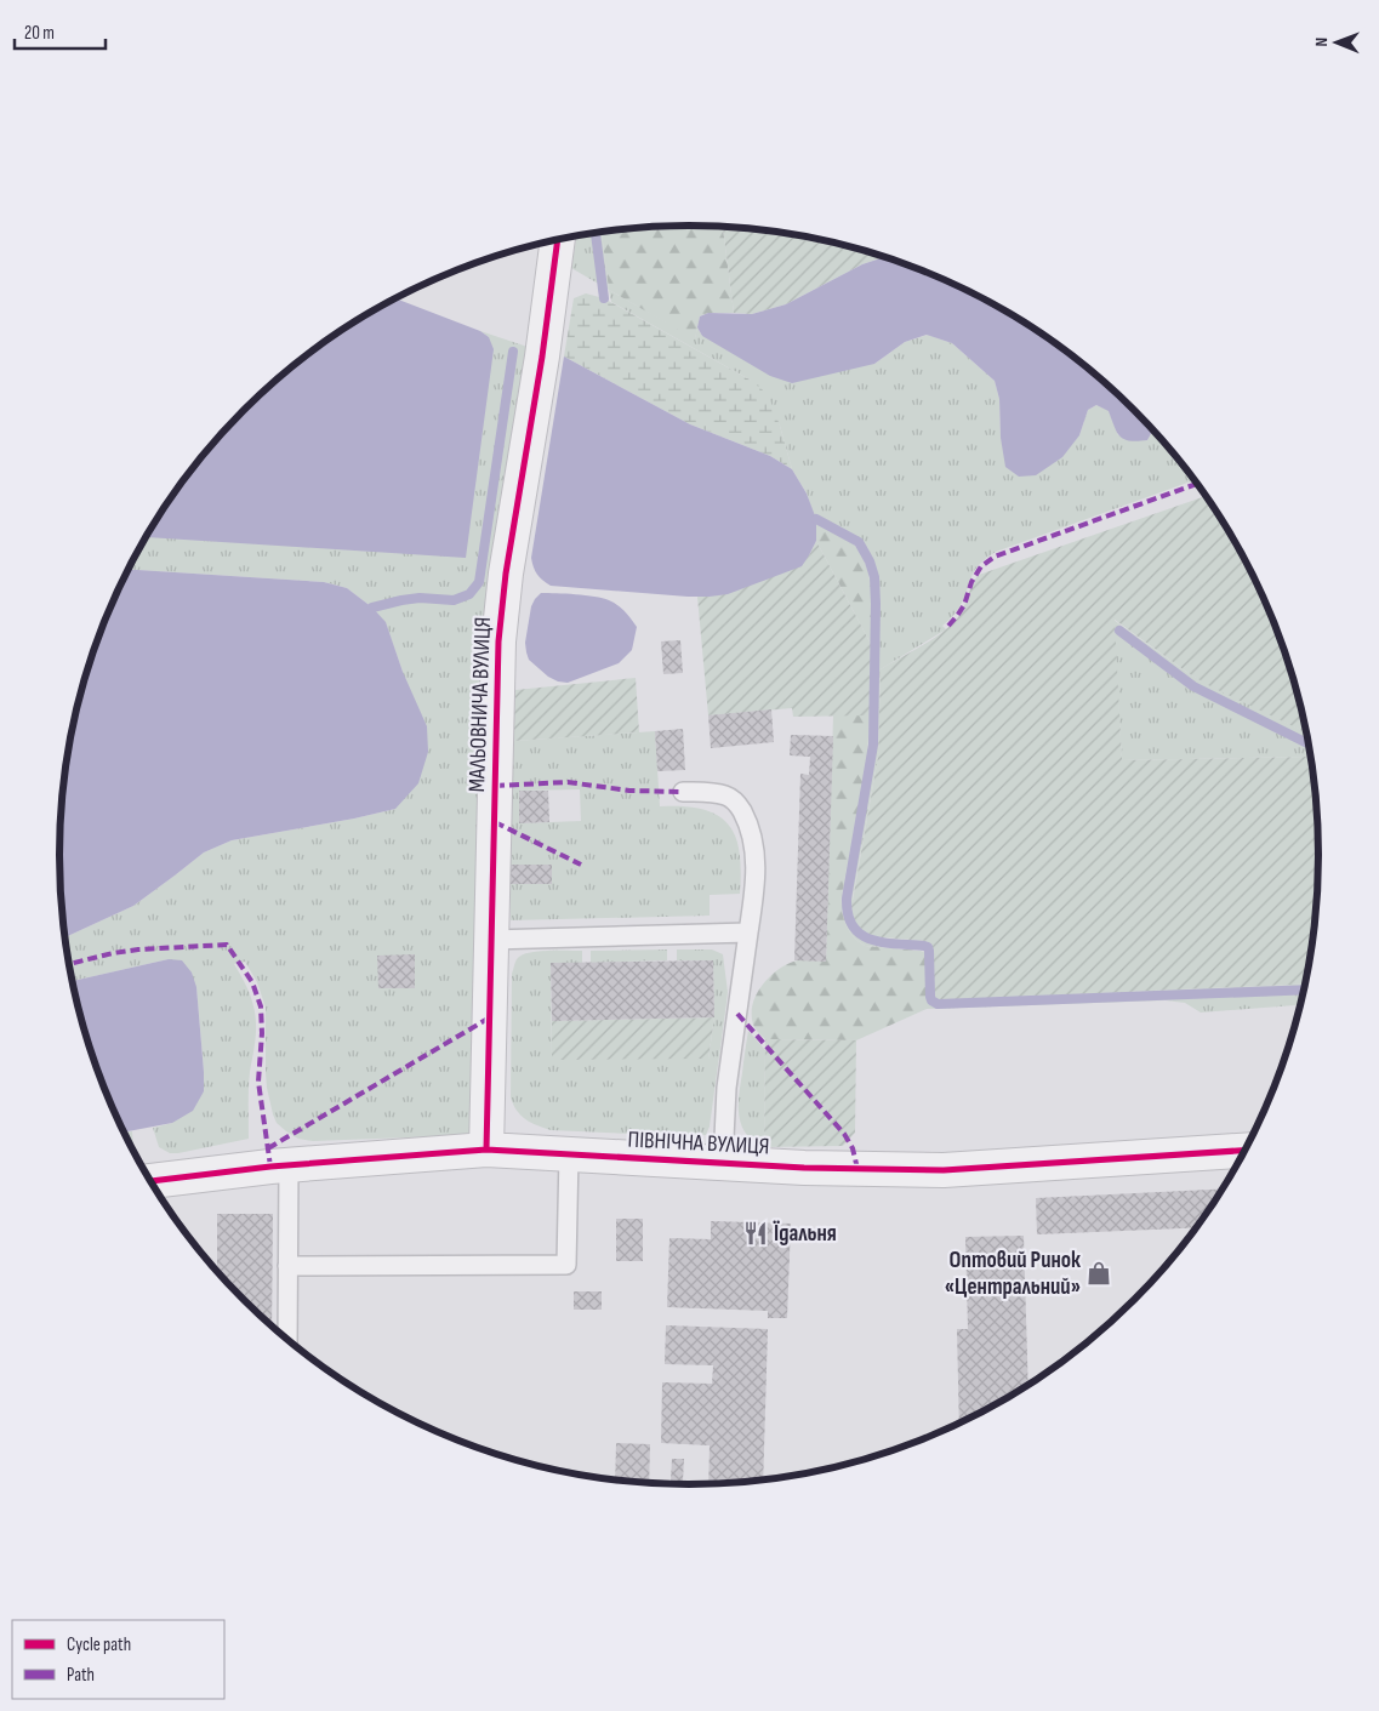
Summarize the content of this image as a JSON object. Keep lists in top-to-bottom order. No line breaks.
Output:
{"streets":{"street":["МАЛЬОВНИЧА ВУЛИЦЯ","ПІВНІЧНА ВУЛИЦЯ"]},"crossings":[["МАЛЬОВНИЧА ВУЛИЦЯ","ПІВНІЧНА ВУЛИЦЯ"]],"places":{"restaurant":["Їдальня"],"shop":["Оптовий Ринок «Центральний»"]},"legend":["Cycle path","Path"],"scale_bar":"20 m","north":"left"}
